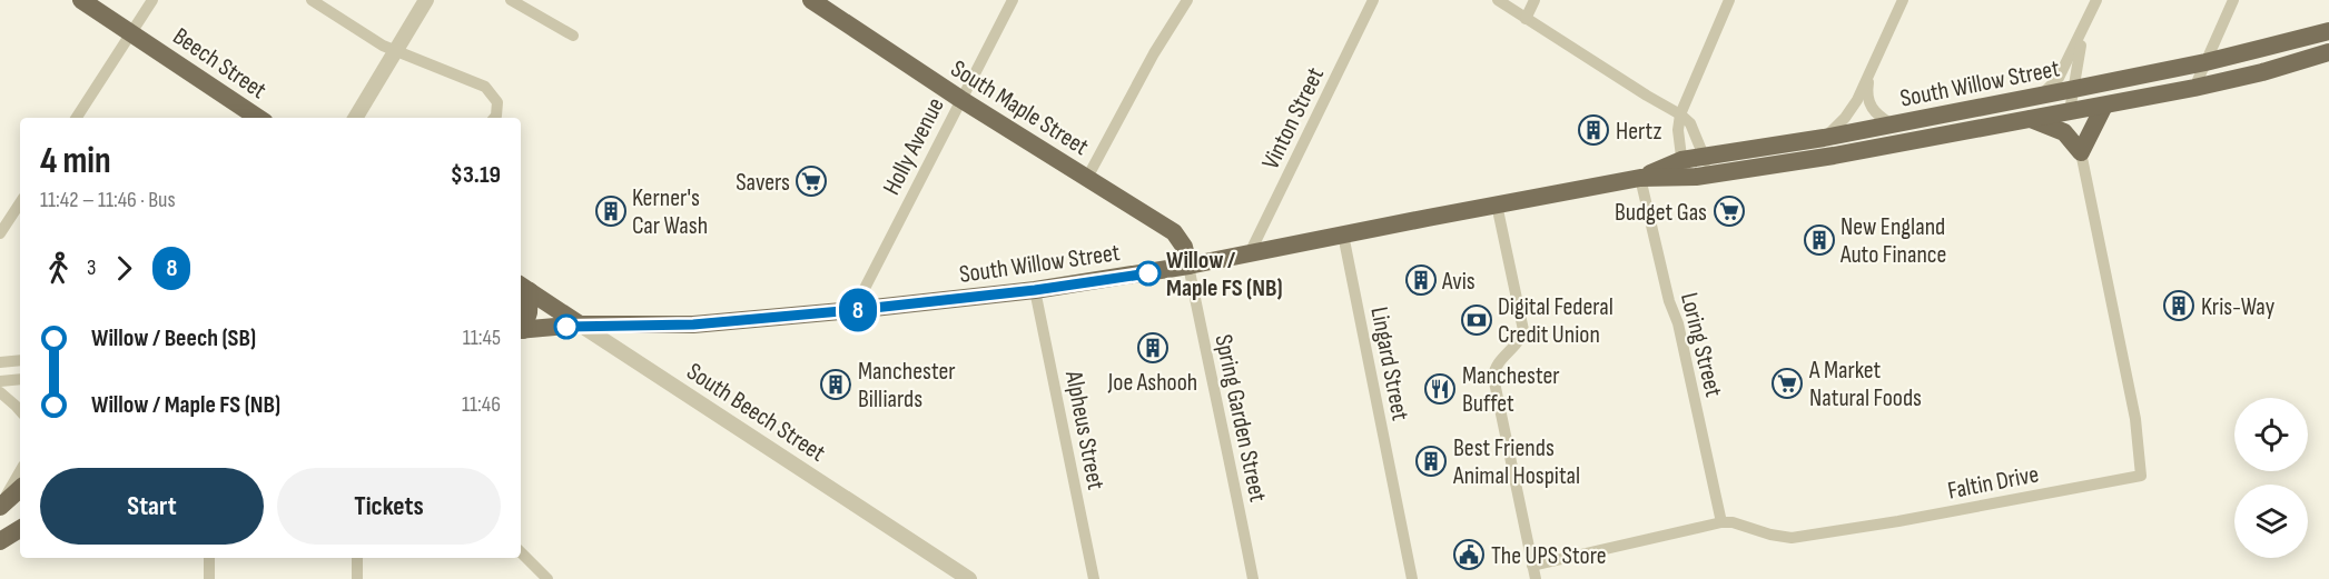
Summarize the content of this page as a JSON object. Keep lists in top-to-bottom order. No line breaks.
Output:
{"streets":{"main road":["Beech Street","South Willow Street","South Maple Street","South Beech Street"],"street":["Vinton Street","Holly Avenue","Loring Street","Lingard Street","Spring Garden Street","Alpheus Street","Faltin Drive"]},"crossings":[["South Willow Street","South Maple Street"],["South Willow Street","Vinton Street"],["South Willow Street","Holly Avenue"],["South Willow Street","Loring Street"],["South Willow Street","Lingard Street"],["South Willow Street","South Beech Street"],["South Willow Street","Spring Garden Street"],["South Willow Street","Alpheus Street"],["South Maple Street","Holly Avenue"],["South Maple Street","Spring Garden Street"],["Loring Street","Faltin Drive"]],"places":{"building":["Hertz","Kerner's Car Wash","New England Auto Finance","Avis","Kris-Way","Joe Ashooh","Manchester Billiards","Best Friends Animal Hospital"],"supermarket":["Savers","Budget Gas","A Market Natural Foods"],"other":["Willow / Maple FS (NB)"],"bank":["Digital Federal Credit Union"],"restaurant":["Manchester Buffet"],"public building":["The UPS Store"]},"lines":["bus line 8"],"page":{"on_map":"8","heading":["4 min","11:42 – 11:46 · Bus","$3.19"],"legs":["3","8"],"list":[{"name":"Willow / Beech (SB)","value":"11:45"},{"name":"Willow / Maple FS (NB)","value":"11:46"}],"buttons":["Start","Tickets"]}}
